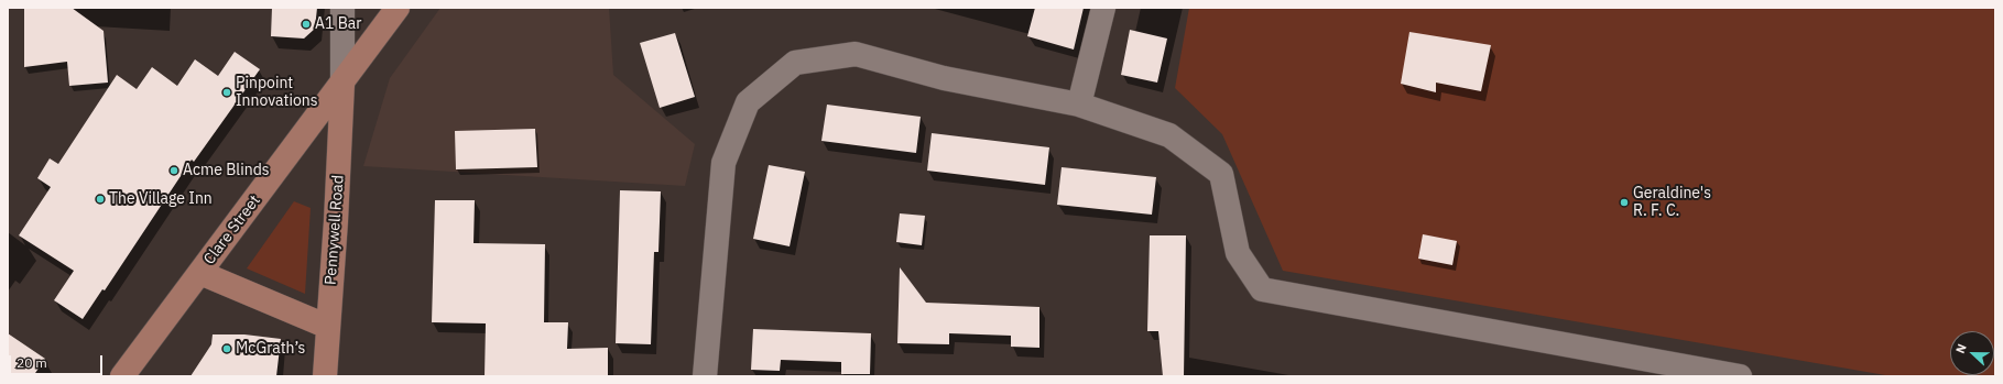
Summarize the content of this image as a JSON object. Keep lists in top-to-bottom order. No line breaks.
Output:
{"streets":{"main road":["Clare Street","Pennywell Road"]},"crossings":[["Clare Street","Pennywell Road"]],"places":["A1 Bar","Pinpoint Innovations","Acme Blinds","The Village Inn","Geraldine's R. F. C.","McGrath’s"],"scale_bar":"20 m","north":"left"}
